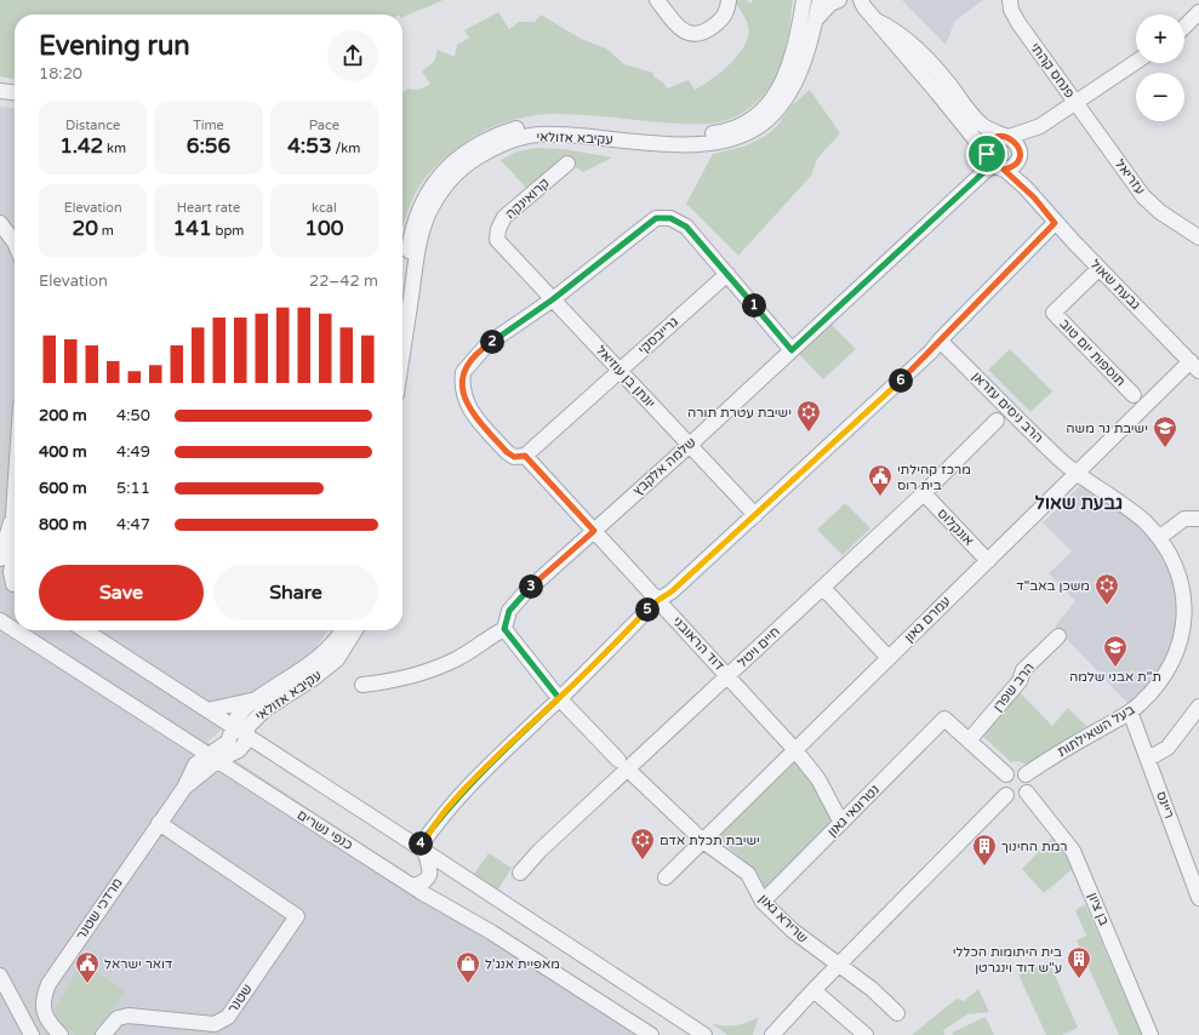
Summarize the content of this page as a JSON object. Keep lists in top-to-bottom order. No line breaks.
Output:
{"streets":{"street":["פנחס קהתי","עקיבא אזולאי","עזריאל","קרואינקה","גבעת שאול","גרייבסקי","תוספות יום טוב","יונתן בן עוזיאל","הרב ניסים עזראן","שלמה אלקבץ","אונקלוס","עמרם גאון","דוד הראובני","חיים ויטל","הרב שפרן","בעל השאילתות","ריינס","נטרונאי גאון","כנפי נשרים","מרדכי שטנר","בן ציון","שרירא גאון","שטנר"]},"crossings":[["פנחס קהתי","עזריאל"],["פנחס קהתי","גבעת שאול"],["פנחס קהתי","שלמה אלקבץ"],["עקיבא אזולאי","כנפי נשרים"],["עקיבא אזולאי","מרדכי שטנר"],["קרואינקה","יונתן בן עוזיאל"],["גבעת שאול","תוספות יום טוב"],["גבעת שאול","שלמה אלקבץ"],["גבעת שאול","עמרם גאון"],["גרייבסקי","יונתן בן עוזיאל"],["גרייבסקי","דוד הראובני"],["יונתן בן עוזיאל","שלמה אלקבץ"],["יונתן בן עוזיאל","דוד הראובני"],["הרב ניסים עזראן","עמרם גאון"],["הרב ניסים עזראן","בעל השאילתות"],["שלמה אלקבץ","דוד הראובני"],["שלמה אלקבץ","שרירא גאון"],["אונקלוס","עמרם גאון"],["אונקלוס","חיים ויטל"],["עמרם גאון","דוד הראובני"],["עמרם גאון","בעל השאילתות"],["עמרם גאון","שרירא גאון"],["דוד הראובני","חיים ויטל"],["דוד הראובני","נטרונאי גאון"],["חיים ויטל","שרירא גאון"],["הרב שפרן","נטרונאי גאון"],["בעל השאילתות","ריינס"],["בעל השאילתות","בן ציון"],["נטרונאי גאון","שרירא גאון"],["כנפי נשרים","מרדכי שטנר"],["מרדכי שטנר","שטנר"]],"districts":["גבעת שאול"],"places":{"synagogue":["ישיבת עטרת תורה","משכן באב\"ד","ישיבת תכלת אדם"],"school or university":["ישיבת נר משה","ת\"ת אבני שלמה"],"public building":["מרכז קהילתי בית רוס","דואר ישראל"],"building":["רמת החינוך","בית היתומות הכללי ע\"ש דוד וינגרטן"],"shop":["מאפיית אנג'ל"]},"page":{"map_buttons":["+","−"],"heading":["Evening run","18:20"],"stats":[["Distance","1.42 km"],["Time","6:56"],["Pace","4:53 /km"],["Elevation","20 m"],["Heart rate","141 bpm"],["kcal","100"]],"chart":["Elevation","22–42 m"],"pins":["1","2","6","3","5","4"],"list":[{"name":"200 m","note":"4:50"},{"name":"400 m","note":"4:49"},{"name":"600 m","note":"5:11"},{"name":"800 m","note":"4:47"}],"buttons":["Save","Share"]}}
